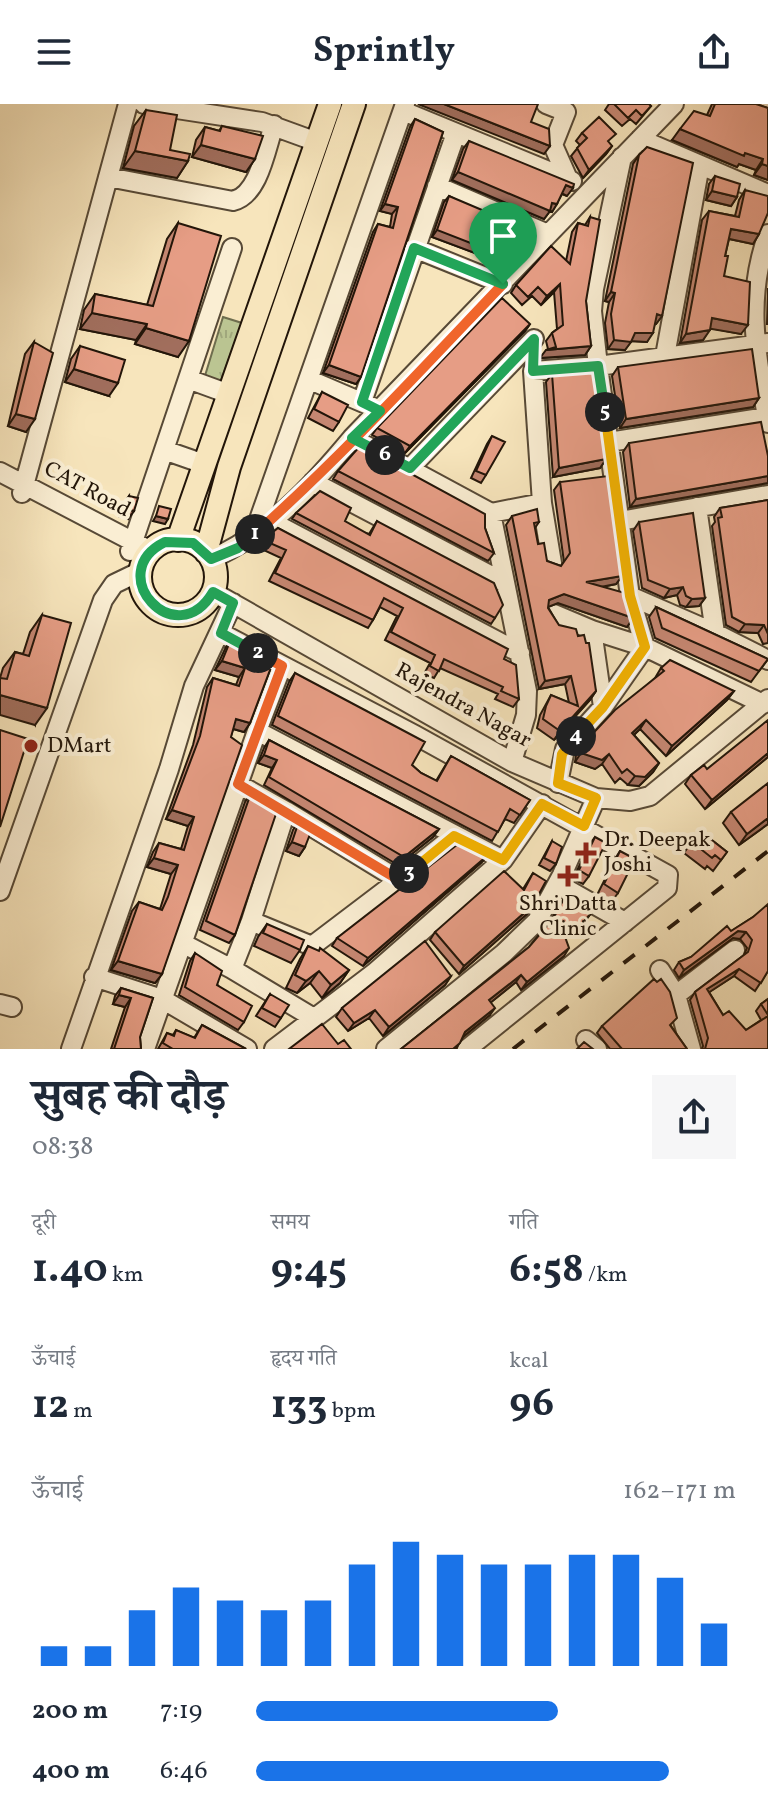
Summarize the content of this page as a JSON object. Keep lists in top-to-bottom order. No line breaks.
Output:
{"streets":{"street":["CAT Road","Rajendra Nagar"]},"crossings":[["CAT Road","Rajendra Nagar"]],"places":{"other":["DMart"],"health":["Dr. Deepak Joshi","Shri Datta Clinic"]},"page":{"header":"Sprintly","pins":["5","6","1","2","4","3"],"heading":["सुबह की दौड़","08:38"],"stats":[["दूरी","1.40 km"],["समय","9:45"],["गति","6:58 /km"],["ऊँचाई","12 m"],["हृदय गति","133 bpm"],["kcal","96"]],"chart":["ऊँचाई","162–171 m"],"list":[{"name":"200 m","note":"7:19"},{"name":"400 m","note":"6:46"}]}}
